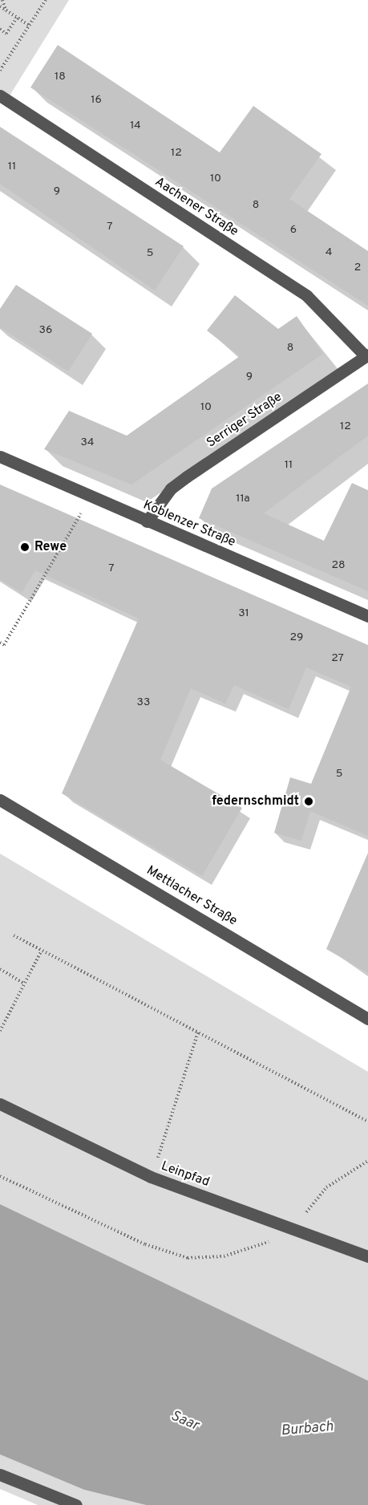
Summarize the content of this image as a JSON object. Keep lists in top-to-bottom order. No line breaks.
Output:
{"streets":{"street":["Aachener Straße","Serriger Straße","Koblenzer Straße","Mettlacher Straße","Leinpfad"]},"crossings":[["Aachener Straße","Serriger Straße"],["Serriger Straße","Koblenzer Straße"]],"water":["Saar","Burbach"],"places":["Rewe","federnschmidt"],"house_numbers":["18","16","14","12","11","10","9","8","7","6","4","5","2","36","8","9","10","12","34","11","11a","28","7","31","29","27","33","5"]}
